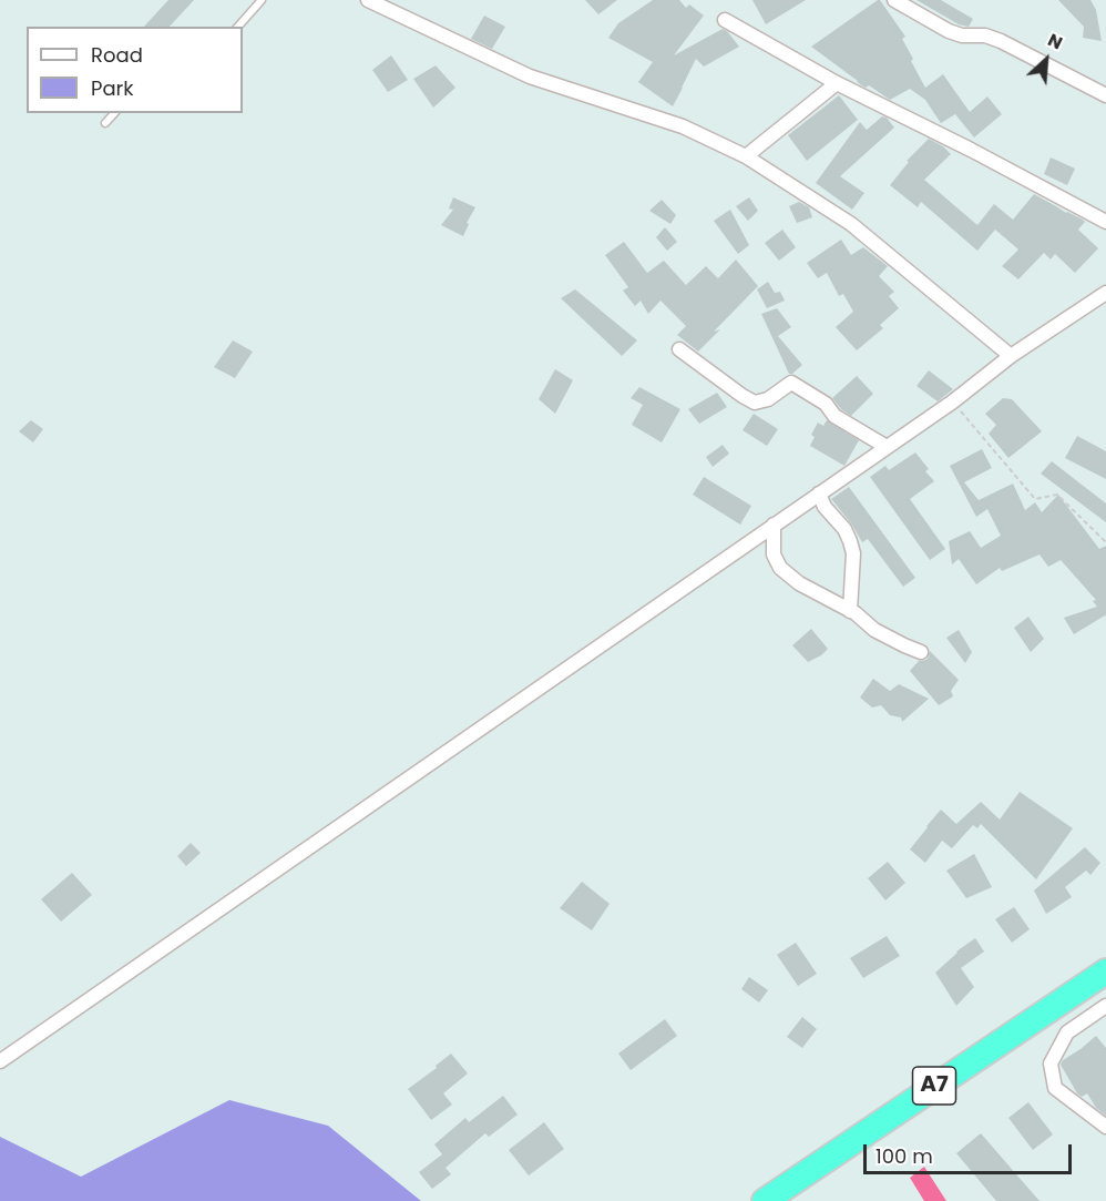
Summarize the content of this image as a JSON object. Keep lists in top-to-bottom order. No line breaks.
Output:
{"streets":{"highway":["A7"]},"legend":["Road","Park"],"scale_bar":"100 m","north":"top right"}
